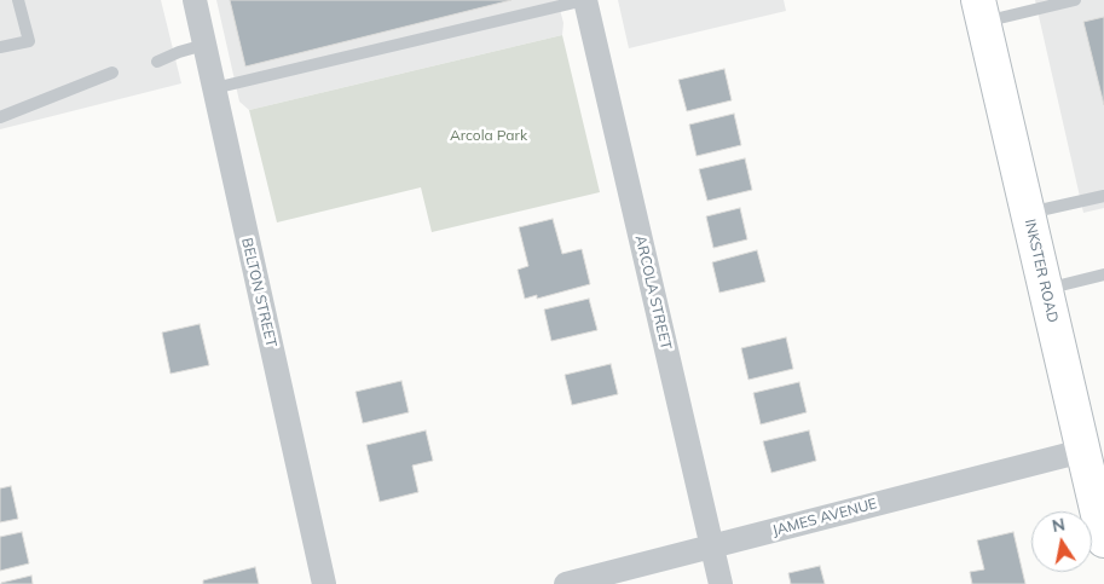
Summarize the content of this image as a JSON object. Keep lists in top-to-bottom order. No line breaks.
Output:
{"streets":{"main road":["INKSTER ROAD"],"street":["BELTON STREET","ARCOLA STREET","JAMES AVENUE"]},"crossings":[["INKSTER ROAD","JAMES AVENUE"],["ARCOLA STREET","JAMES AVENUE"]],"parks":["Arcola Park"],"north":"top"}
